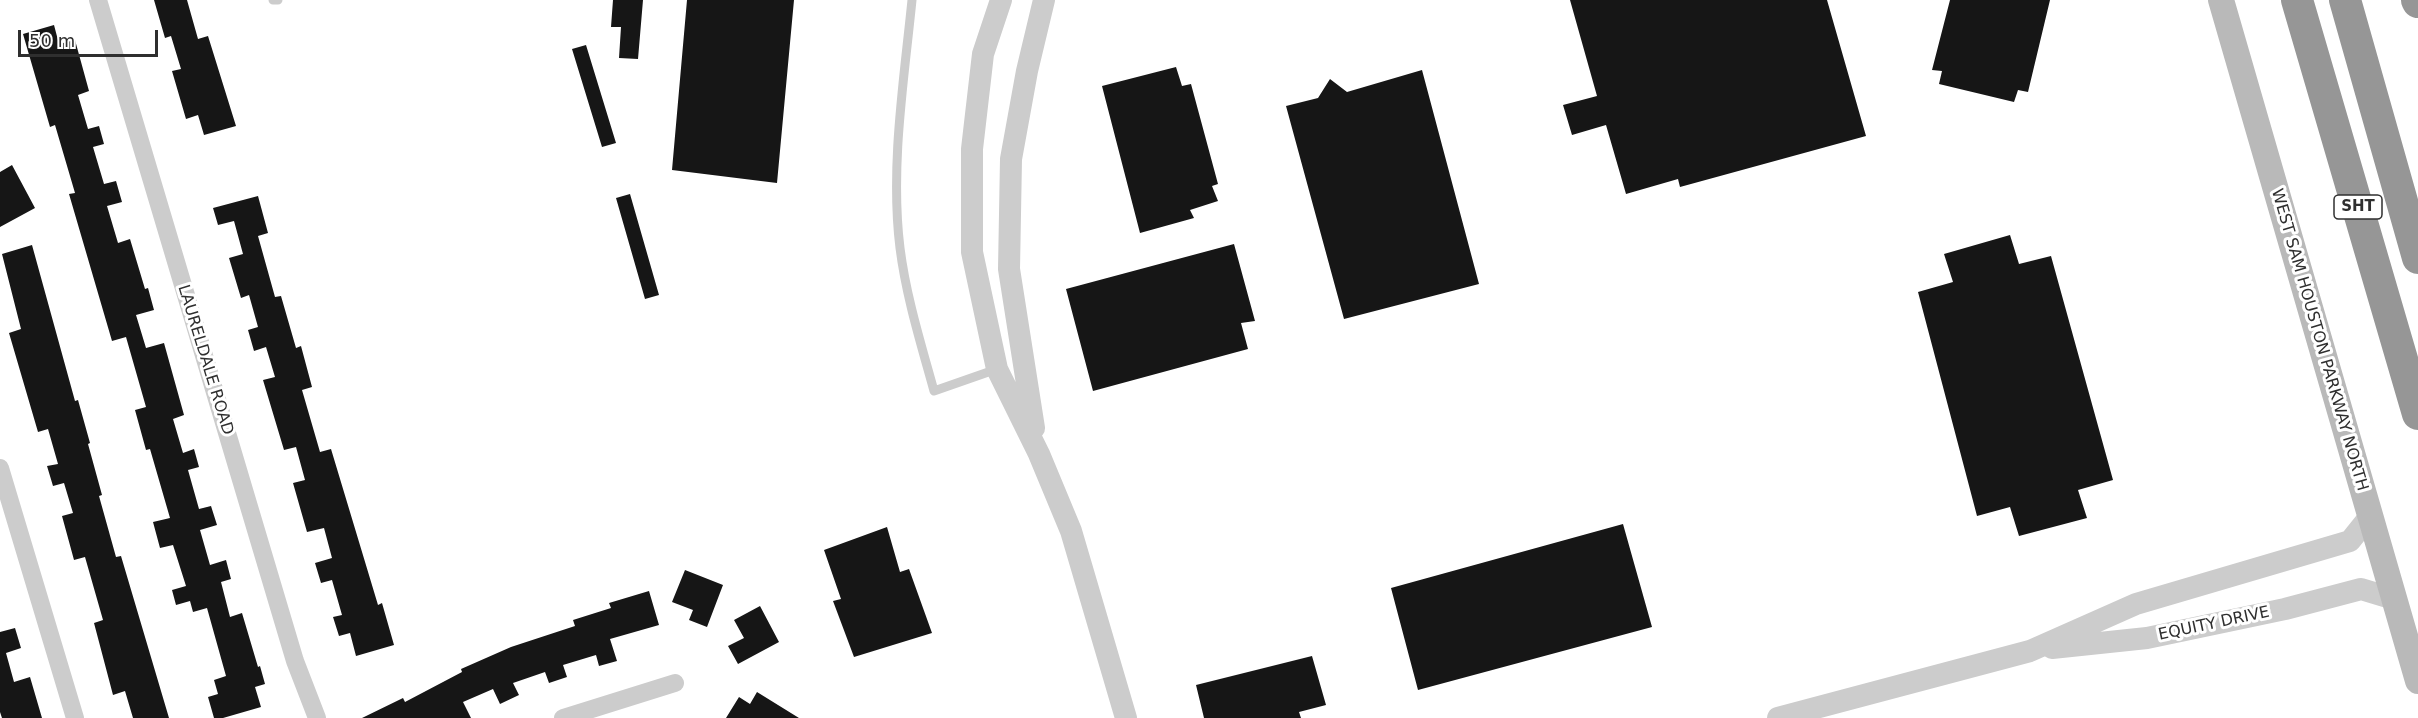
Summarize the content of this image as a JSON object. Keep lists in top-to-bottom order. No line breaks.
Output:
{"streets":{"highway":["SHT"],"main road":["WEST SAM HOUSTON PARKWAY NORTH"],"street":["LAURELDALE ROAD","EQUITY DRIVE"]},"crossings":[["WEST SAM HOUSTON PARKWAY NORTH","EQUITY DRIVE"]],"scale_bar":"50 m"}
